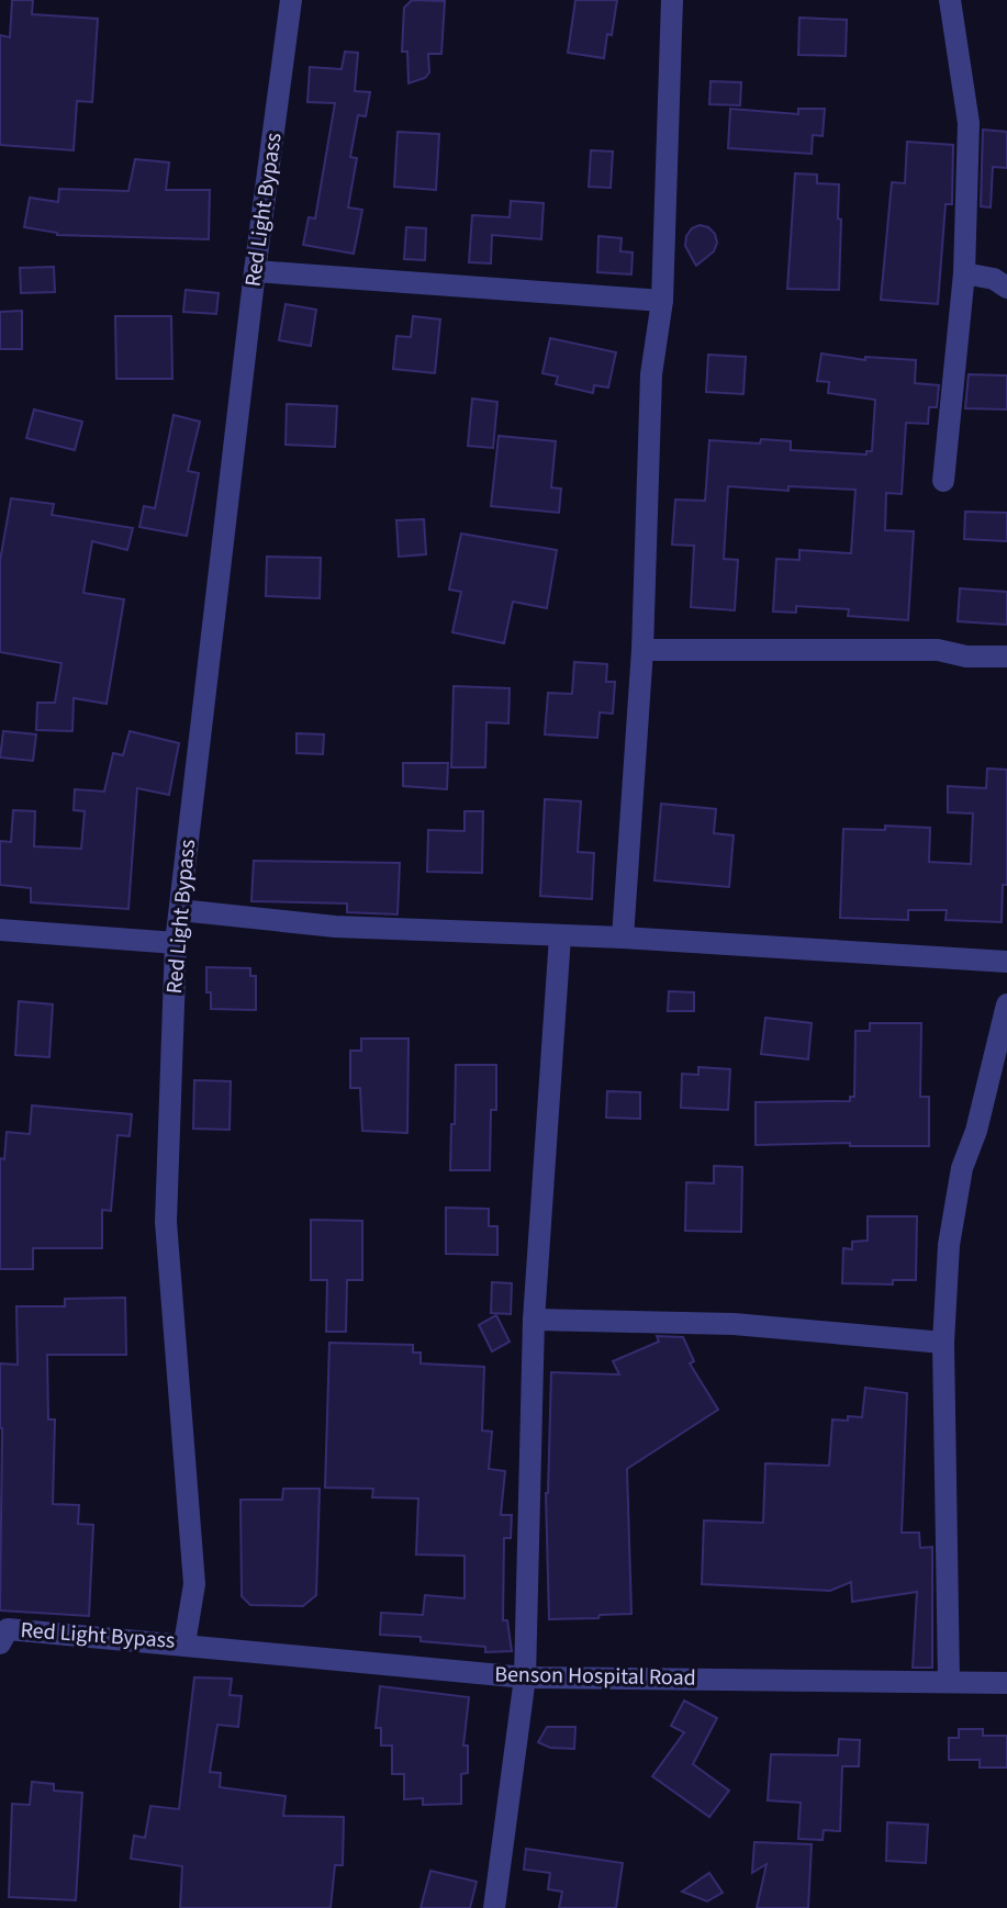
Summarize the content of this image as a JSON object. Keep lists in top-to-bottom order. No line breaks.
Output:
{"streets":{"street":["Red Light Bypass","Benson Hospital Road"]},"crossings":[["Red Light Bypass","Benson Hospital Road"]]}
